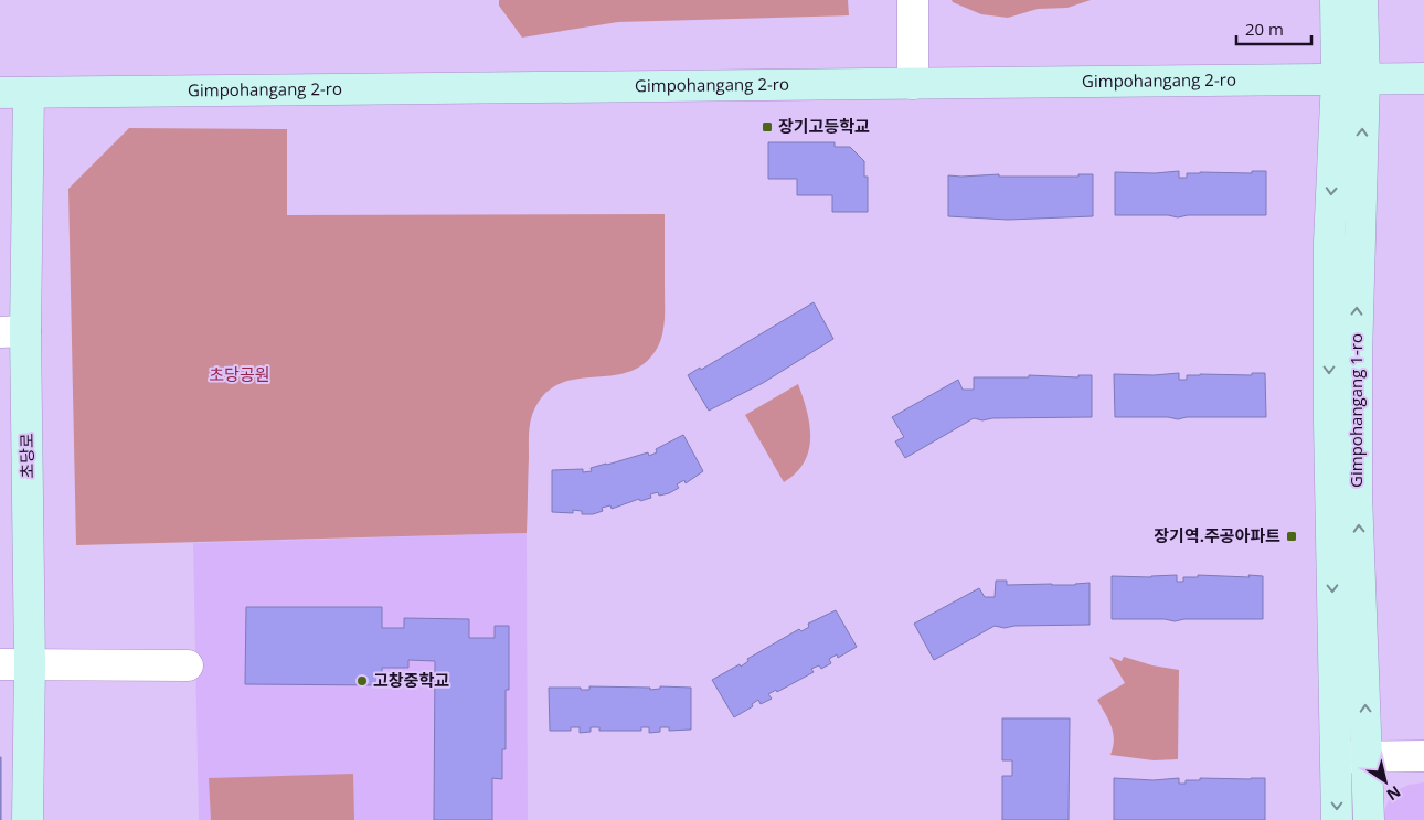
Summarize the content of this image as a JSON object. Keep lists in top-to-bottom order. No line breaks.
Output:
{"streets":{"street":["Gimpohangang 2-ro","Gimpohangang 1-ro","초당로"]},"crossings":[["Gimpohangang 2-ro","Gimpohangang 1-ro"],["Gimpohangang 2-ro","초당로"]],"parks":["초당공원"],"places":{"transit":["장기고등학교","장기역.주공아파트"],"other":["고창중학교"]},"scale_bar":"20 m","north":"bottom right"}
